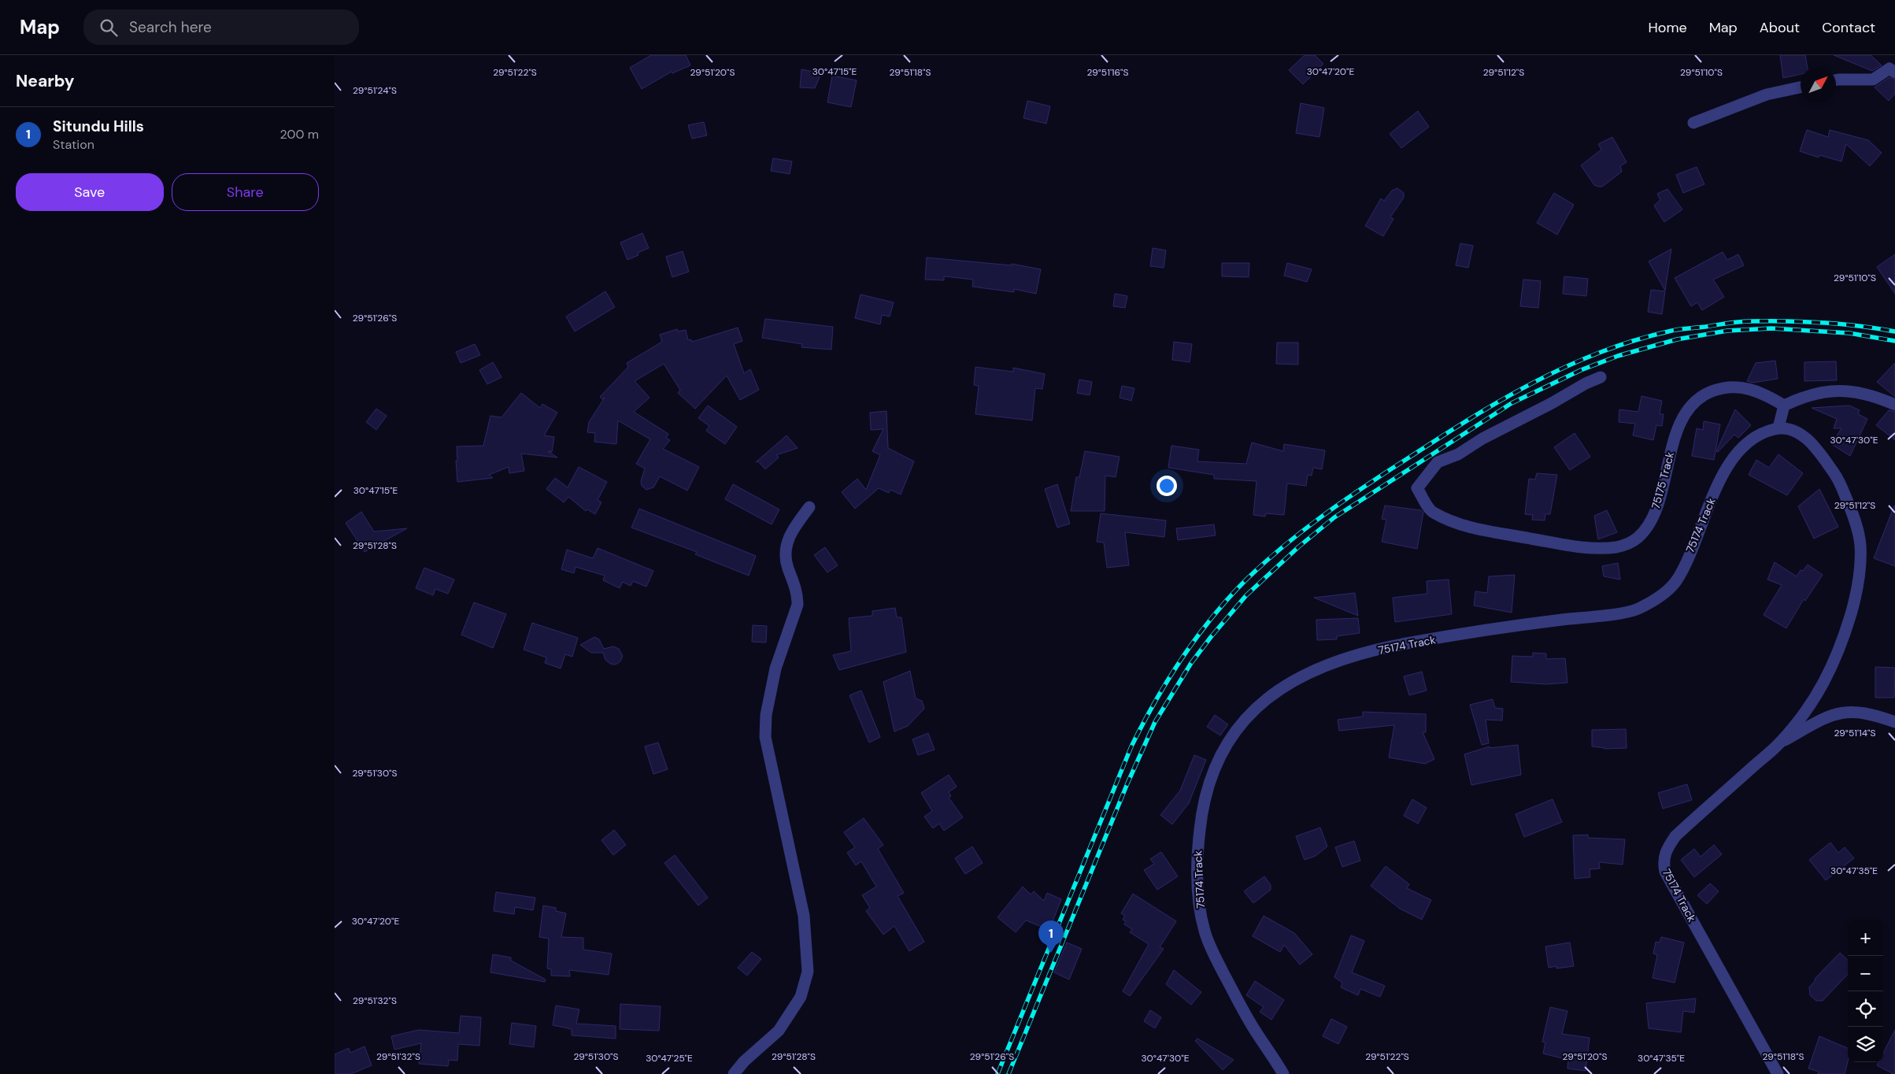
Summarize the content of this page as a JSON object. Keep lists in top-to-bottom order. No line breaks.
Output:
{"streets":{"street":["75175 Track","75174 Track"]},"north":"top right","page":{"header":"Map","search":"Search here","nav":["Home","Map","About","Contact"],"heading":"Nearby","list":[{"mark":"1","name":"Situndu Hills","note":"Station","value":"200 m"}],"buttons":["Save","Share"],"map_buttons":["+","−"],"pins":"1"},"coordinates":["30°47'15\"E","30°47'20\"E","29°51'22\"S","29°51'20\"S","29°51'18\"S","29°51'16\"S","29°51'12\"S","29°51'10\"S","29°51'24\"S","29°51'26\"S","30°47'30\"E","29°51'28\"S","29°51'14\"S","29°51'30\"S","30°47'35\"E","29°51'32\"S","30°47'25\"E"]}
